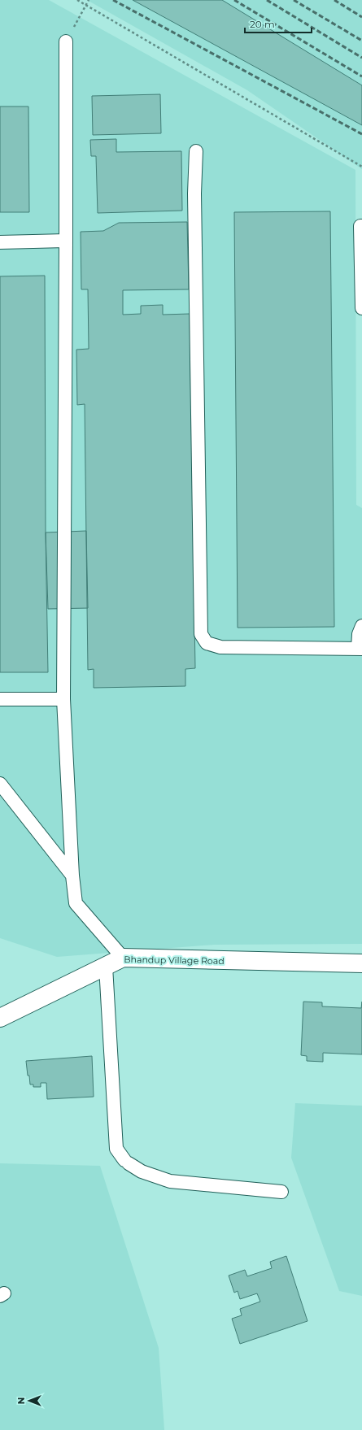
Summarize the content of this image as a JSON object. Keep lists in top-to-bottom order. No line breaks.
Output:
{"streets":{"street":["Bhandup Village Road"]},"scale_bar":"20 m","north":"left"}
